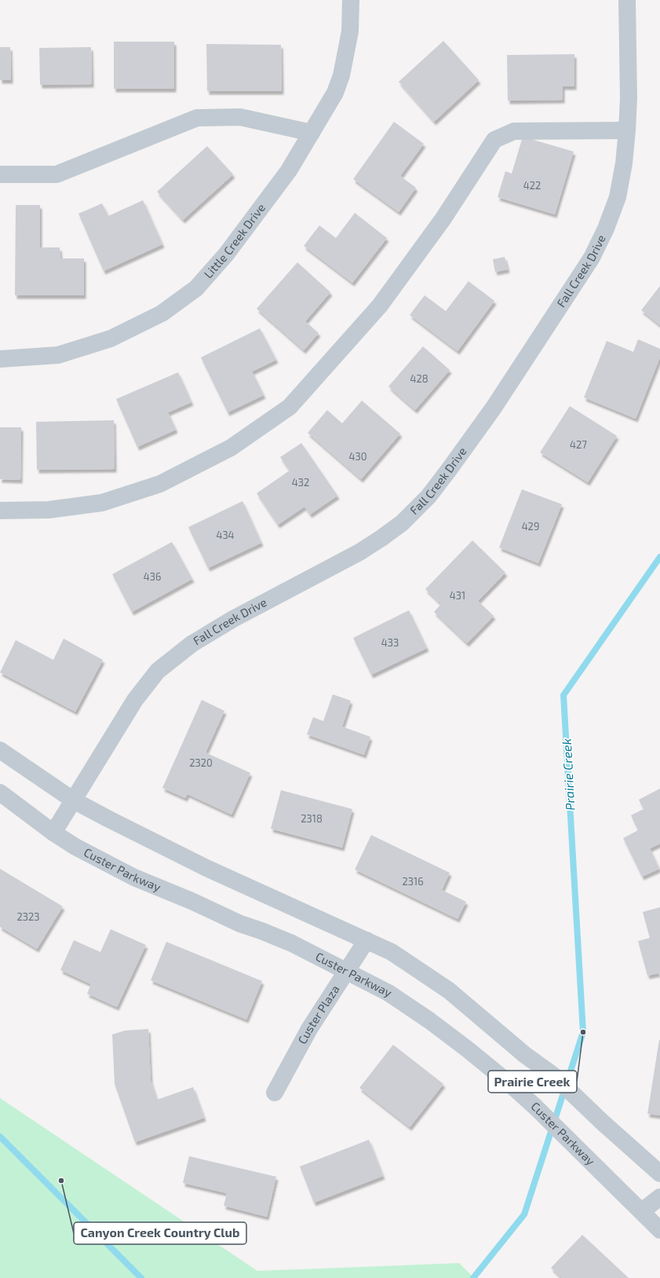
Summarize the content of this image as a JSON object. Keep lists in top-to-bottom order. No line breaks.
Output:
{"streets":{"street":["Little Creek Drive","Fall Creek Drive","Custer Parkway","Custer Plaza"]},"crossings":[["Fall Creek Drive","Custer Parkway"],["Custer Parkway","Custer Plaza"]],"water":["Prairie Creek"],"places":["Prairie Creek","Canyon Creek Country Club"],"house_numbers":["422","428","427","430","432","429","434","436","431","433","2320","2318","2316","2323"]}
